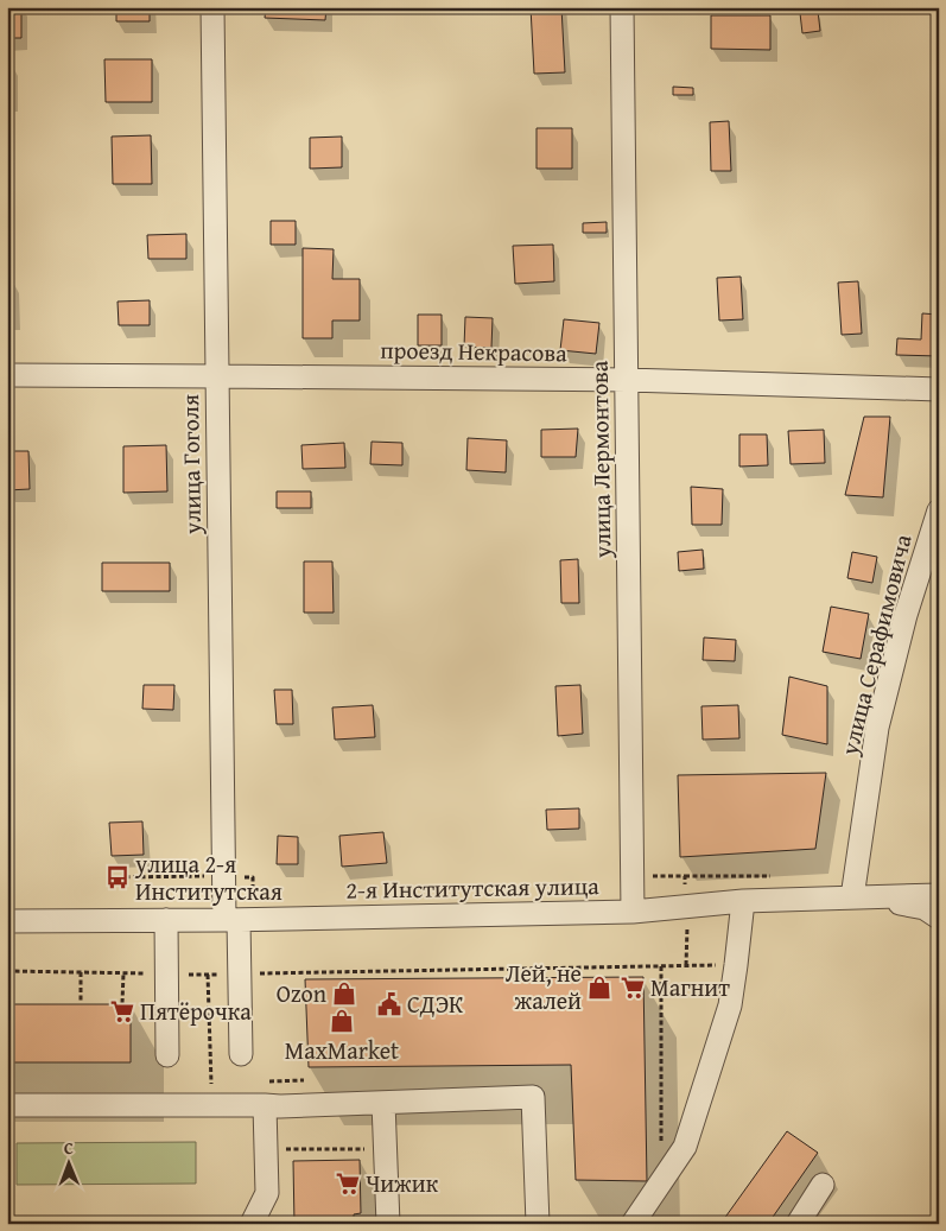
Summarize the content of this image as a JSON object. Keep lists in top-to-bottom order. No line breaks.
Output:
{"streets":{"street":["проезд Некрасова","улица Лермонтова","улица Гоголя","улица Серафимовича","2-я Институтская улица"]},"crossings":[["проезд Некрасова","улица Лермонтова"],["проезд Некрасова","улица Гоголя"],["улица Лермонтова","2-я Институтская улица"],["улица Гоголя","2-я Институтская улица"],["улица Серафимовича","2-я Институтская улица"]],"places":{"bus stop":["улица 2-я Институтская"],"shop":["Лей, не жалей","Ozon","MaxMarket"],"supermarket":["Магнит","Пятёрочка","Чижик"],"public building":["СДЭК"]},"north":"top"}
